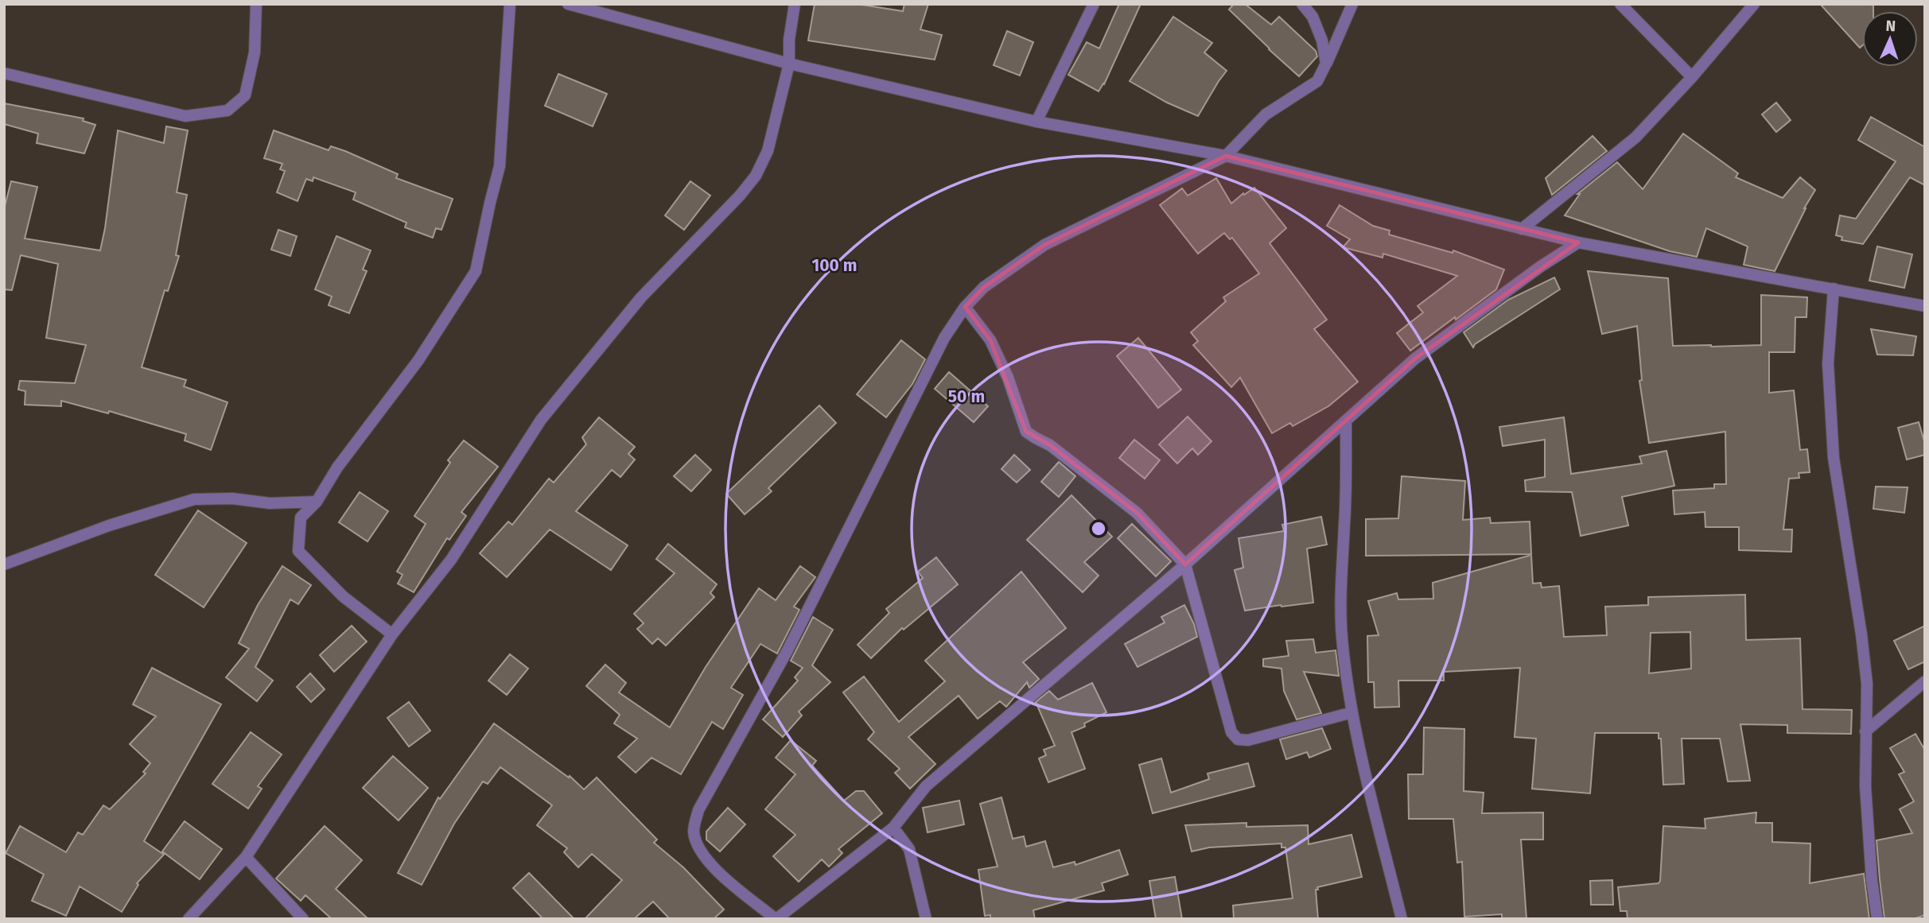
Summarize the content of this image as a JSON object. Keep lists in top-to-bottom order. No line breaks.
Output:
{"north":"top","rings":["100 m","50 m"]}
